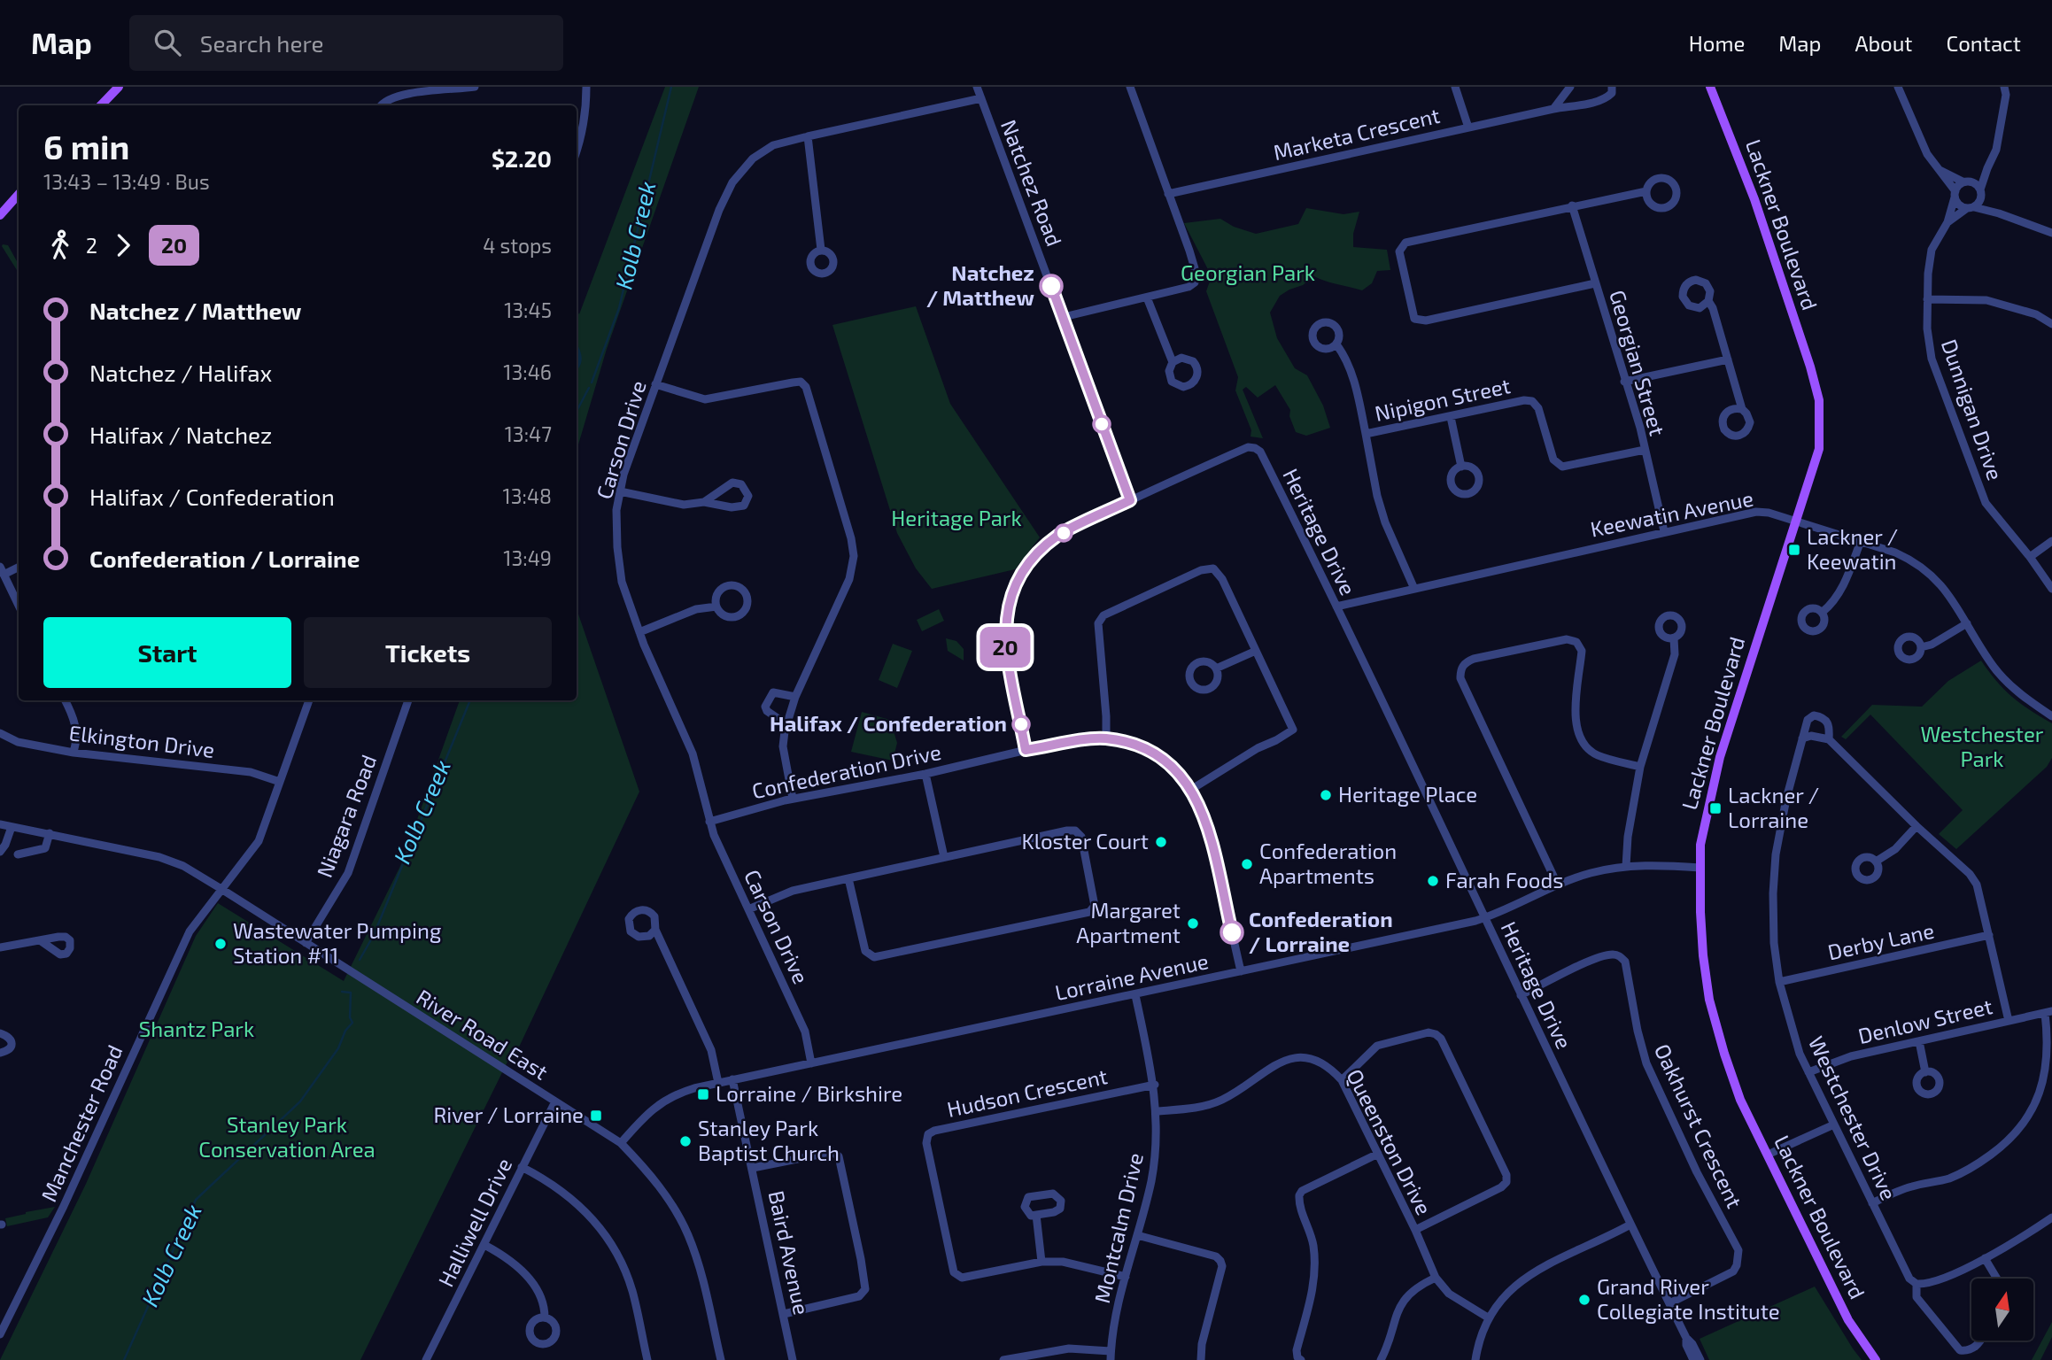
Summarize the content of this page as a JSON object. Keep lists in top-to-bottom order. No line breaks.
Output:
{"streets":{"main road":["Lackner Boulevard"],"street":["Marketa Crescent","Natchez Road","Georgian Street","Nipigon Street","Dunnigan Drive","Carson Drive","Keewatin Avenue","Heritage Drive","Elkington Drive","Confederation Drive","Niagara Road","Derby Lane","Lorraine Avenue","Denlow Street","River Road East","Hudson Crescent","Westchester Drive","Manchester Road","Oakhurst Crescent","Queenston Drive","Halliwell Drive","Montcalm Drive","Baird Avenue"]},"crossings":[["Natchez Road","Carson Drive"],["Natchez Road","Heritage Drive"],["Lackner Boulevard","Keewatin Avenue"],["Lackner Boulevard","Lorraine Avenue"],["Georgian Street","Nipigon Street"],["Georgian Street","Keewatin Avenue"],["Nipigon Street","Keewatin Avenue"],["Carson Drive","Confederation Drive"],["Carson Drive","Lorraine Avenue"],["Keewatin Avenue","Heritage Drive"],["Heritage Drive","Lorraine Avenue"],["Heritage Drive","Oakhurst Crescent"],["Elkington Drive","Manchester Road"],["Confederation Drive","Lorraine Avenue"],["Niagara Road","River Road East"],["Derby Lane","Westchester Drive"],["Lorraine Avenue","River Road East"],["Lorraine Avenue","Montcalm Drive"],["Lorraine Avenue","Baird Avenue"],["Denlow Street","Westchester Drive"],["River Road East","Manchester Road"],["River Road East","Halliwell Drive"],["Hudson Crescent","Montcalm Drive"],["Queenston Drive","Montcalm Drive"]],"water":["Kolb Creek"],"parks":["Georgian Park","Heritage Park","Westchester Park","Shantz Park","Stanley Park Conservation Area"],"places":{"other":["Natchez / Matthew","Halifax / Confederation","Heritage Place","Kloster Court","Confederation Apartments","Farah Foods","Margaret Apartment","Confederation / Lorraine","Wastewater Pumping Station #11","Stanley Park Baptist Church","Grand River Collegiate Institute"],"transit":["Lackner / Keewatin","Lackner / Lorraine","Lorraine / Birkshire","River / Lorraine"]},"lines":["bus line 20"],"north":"top","page":{"header":"Map","search":"Search here","nav":["Home","Map","About","Contact"],"on_map":"20","heading":["6 min","13:43 – 13:49 · Bus","$2.20"],"legs":["2","20","4 stops"],"list":[{"name":"Natchez / Matthew","value":"13:45"},{"name":"Natchez / Halifax","value":"13:46"},{"name":"Halifax / Natchez","value":"13:47"},{"name":"Halifax / Confederation","value":"13:48"},{"name":"Confederation / Lorraine","value":"13:49"}],"buttons":["Start","Tickets"]}}
